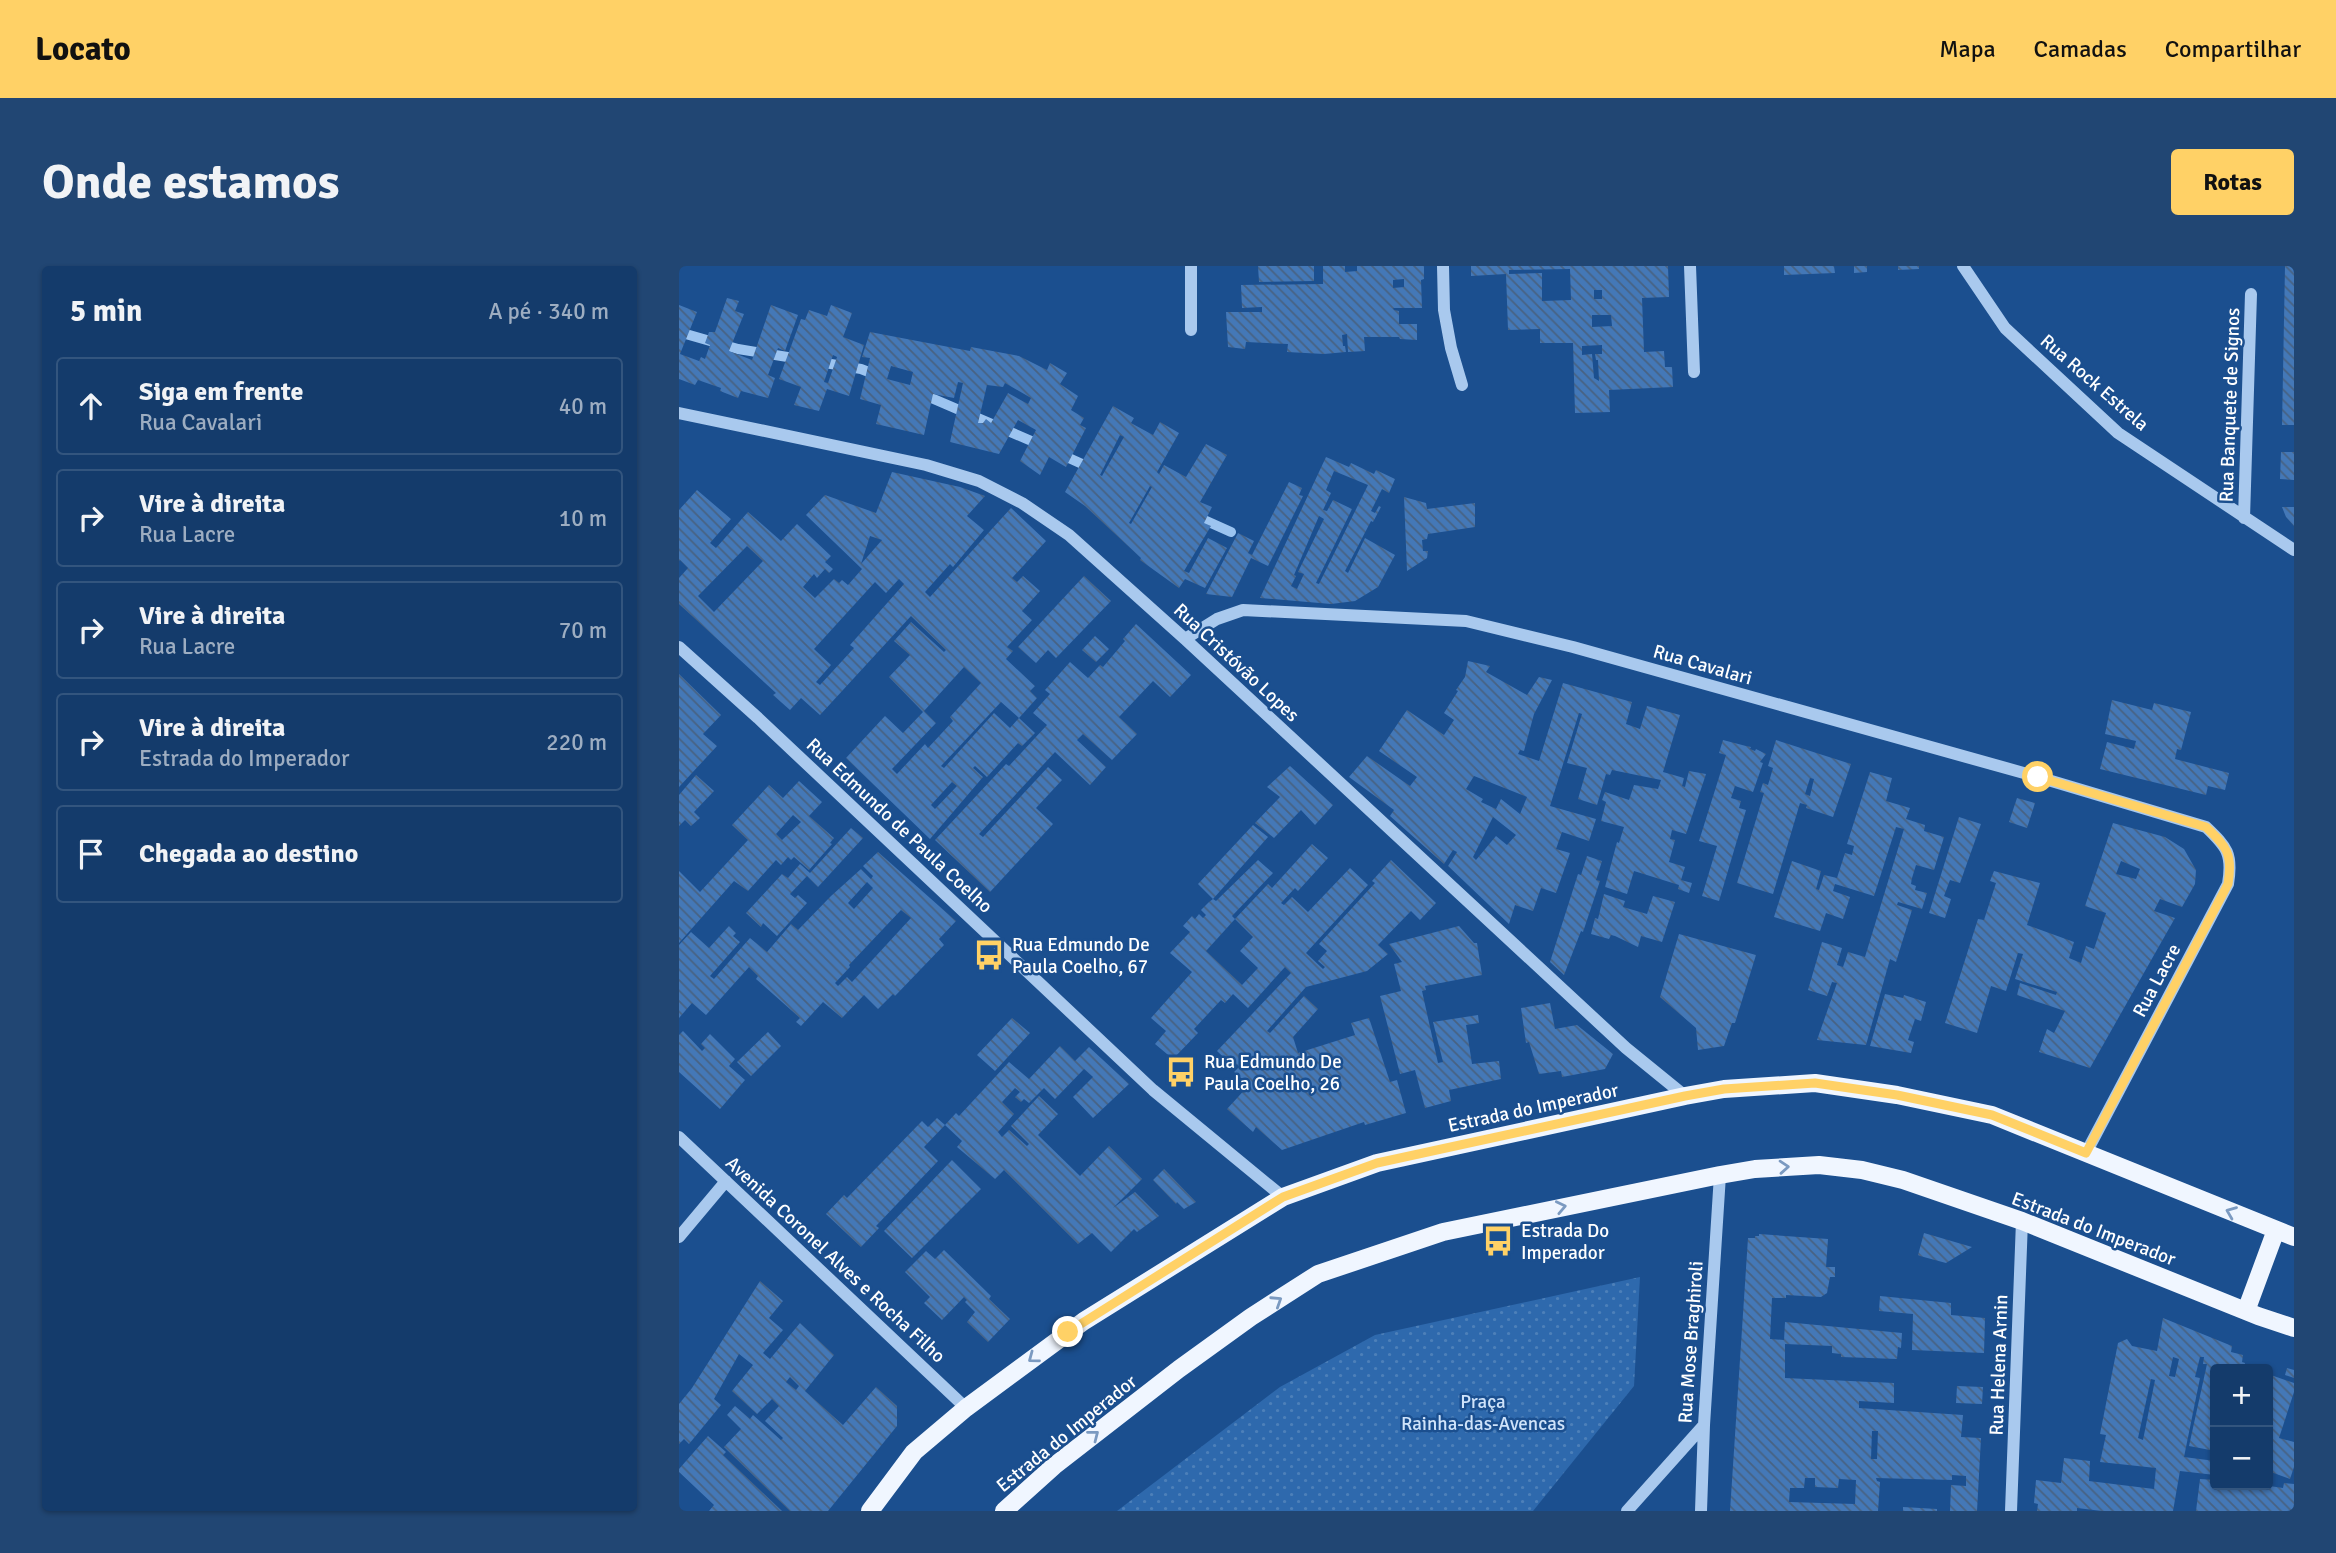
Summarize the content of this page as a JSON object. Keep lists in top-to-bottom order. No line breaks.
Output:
{"streets":{"main road":["Estrada do Imperador"],"street":["Rua Rock Estrela","Rua Banquete de Signos","Rua Cristóvão Lopes","Rua Cavalari","Rua Edmundo de Paula Coelho","Rua Lacre","Avenida Coronel Alves e Rocha Filho","Rua Mose Braghiroli","Rua Helena Arnin"]},"crossings":[["Rua Rock Estrela","Rua Banquete de Signos"],["Rua Cristóvão Lopes","Rua Cavalari"],["Rua Cristóvão Lopes","Estrada do Imperador"],["Rua Cavalari","Rua Lacre"],["Rua Edmundo de Paula Coelho","Estrada do Imperador"],["Rua Lacre","Estrada do Imperador"],["Estrada do Imperador","Avenida Coronel Alves e Rocha Filho"],["Estrada do Imperador","Rua Mose Braghiroli"],["Estrada do Imperador","Rua Helena Arnin"]],"parks":["Praça Rainha-das-Avencas"],"places":{"bus stop":["Rua Edmundo De Paula Coelho, 67","Rua Edmundo De Paula Coelho, 26","Estrada Do Imperador"]},"page":{"header":"Locato","nav":["Mapa","Camadas","Compartilhar"],"buttons":"Rotas","title":"Onde estamos","heading":["5 min","A pé · 340 m"],"list":[["Siga em frente","Rua Cavalari","40 m"],["Vire à direita","Rua Lacre","10 m"],["Vire à direita","Rua Lacre","70 m"],["Vire à direita","Estrada do Imperador","220 m"],"Chegada ao destino"],"map_buttons":["+","−"]}}
